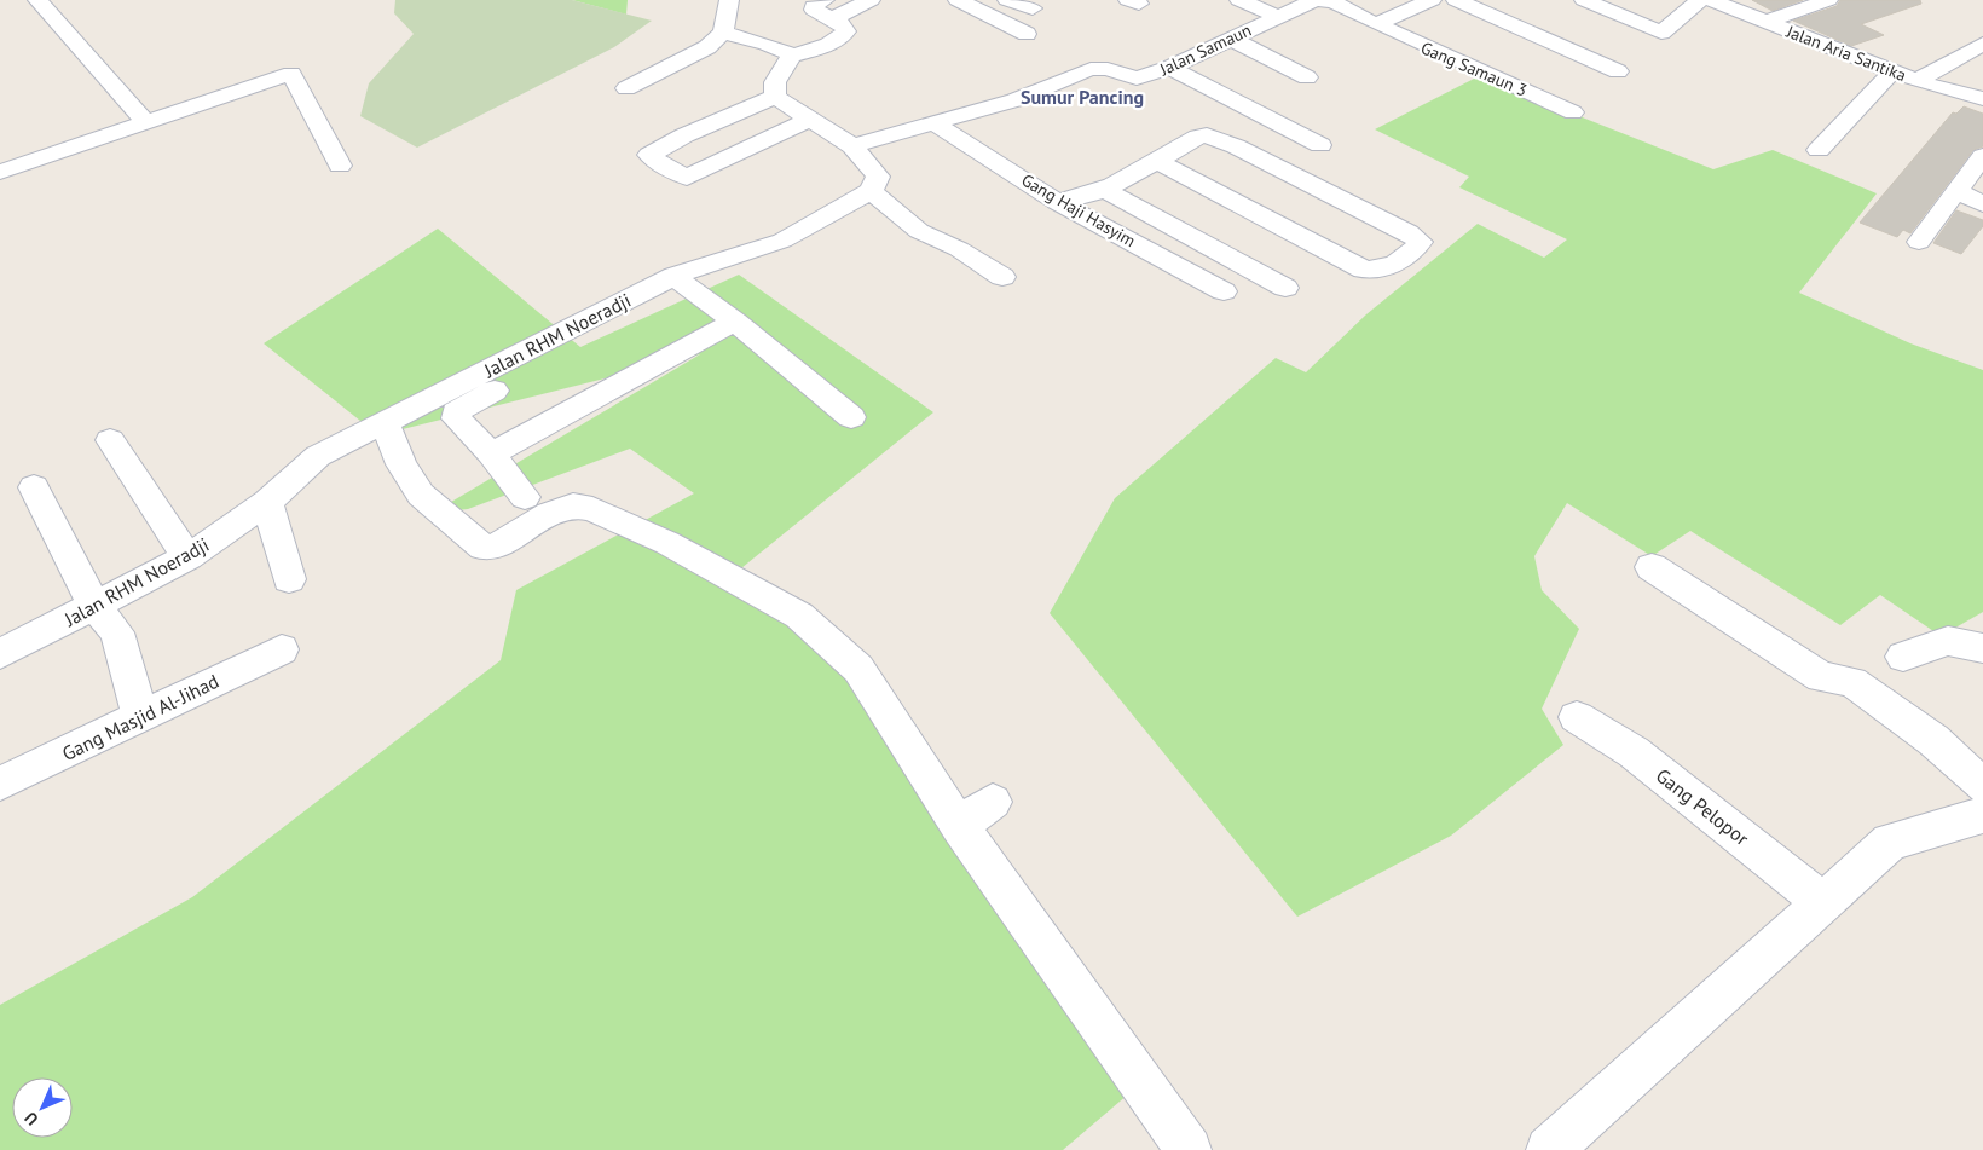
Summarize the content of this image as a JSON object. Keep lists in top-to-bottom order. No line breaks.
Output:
{"streets":{"street":["Jalan Samaun","Jalan Aria Santika","Gang Samaun 3","Gang Haji Hasyim","Jalan RHM Noeradji","Gang Masjid Al-Jihad","Gang Pelopor"]},"crossings":[["Jalan Samaun","Gang Samaun 3"],["Jalan Samaun","Gang Haji Hasyim"]],"districts":["Sumur Pancing"],"north":"bottom left"}
